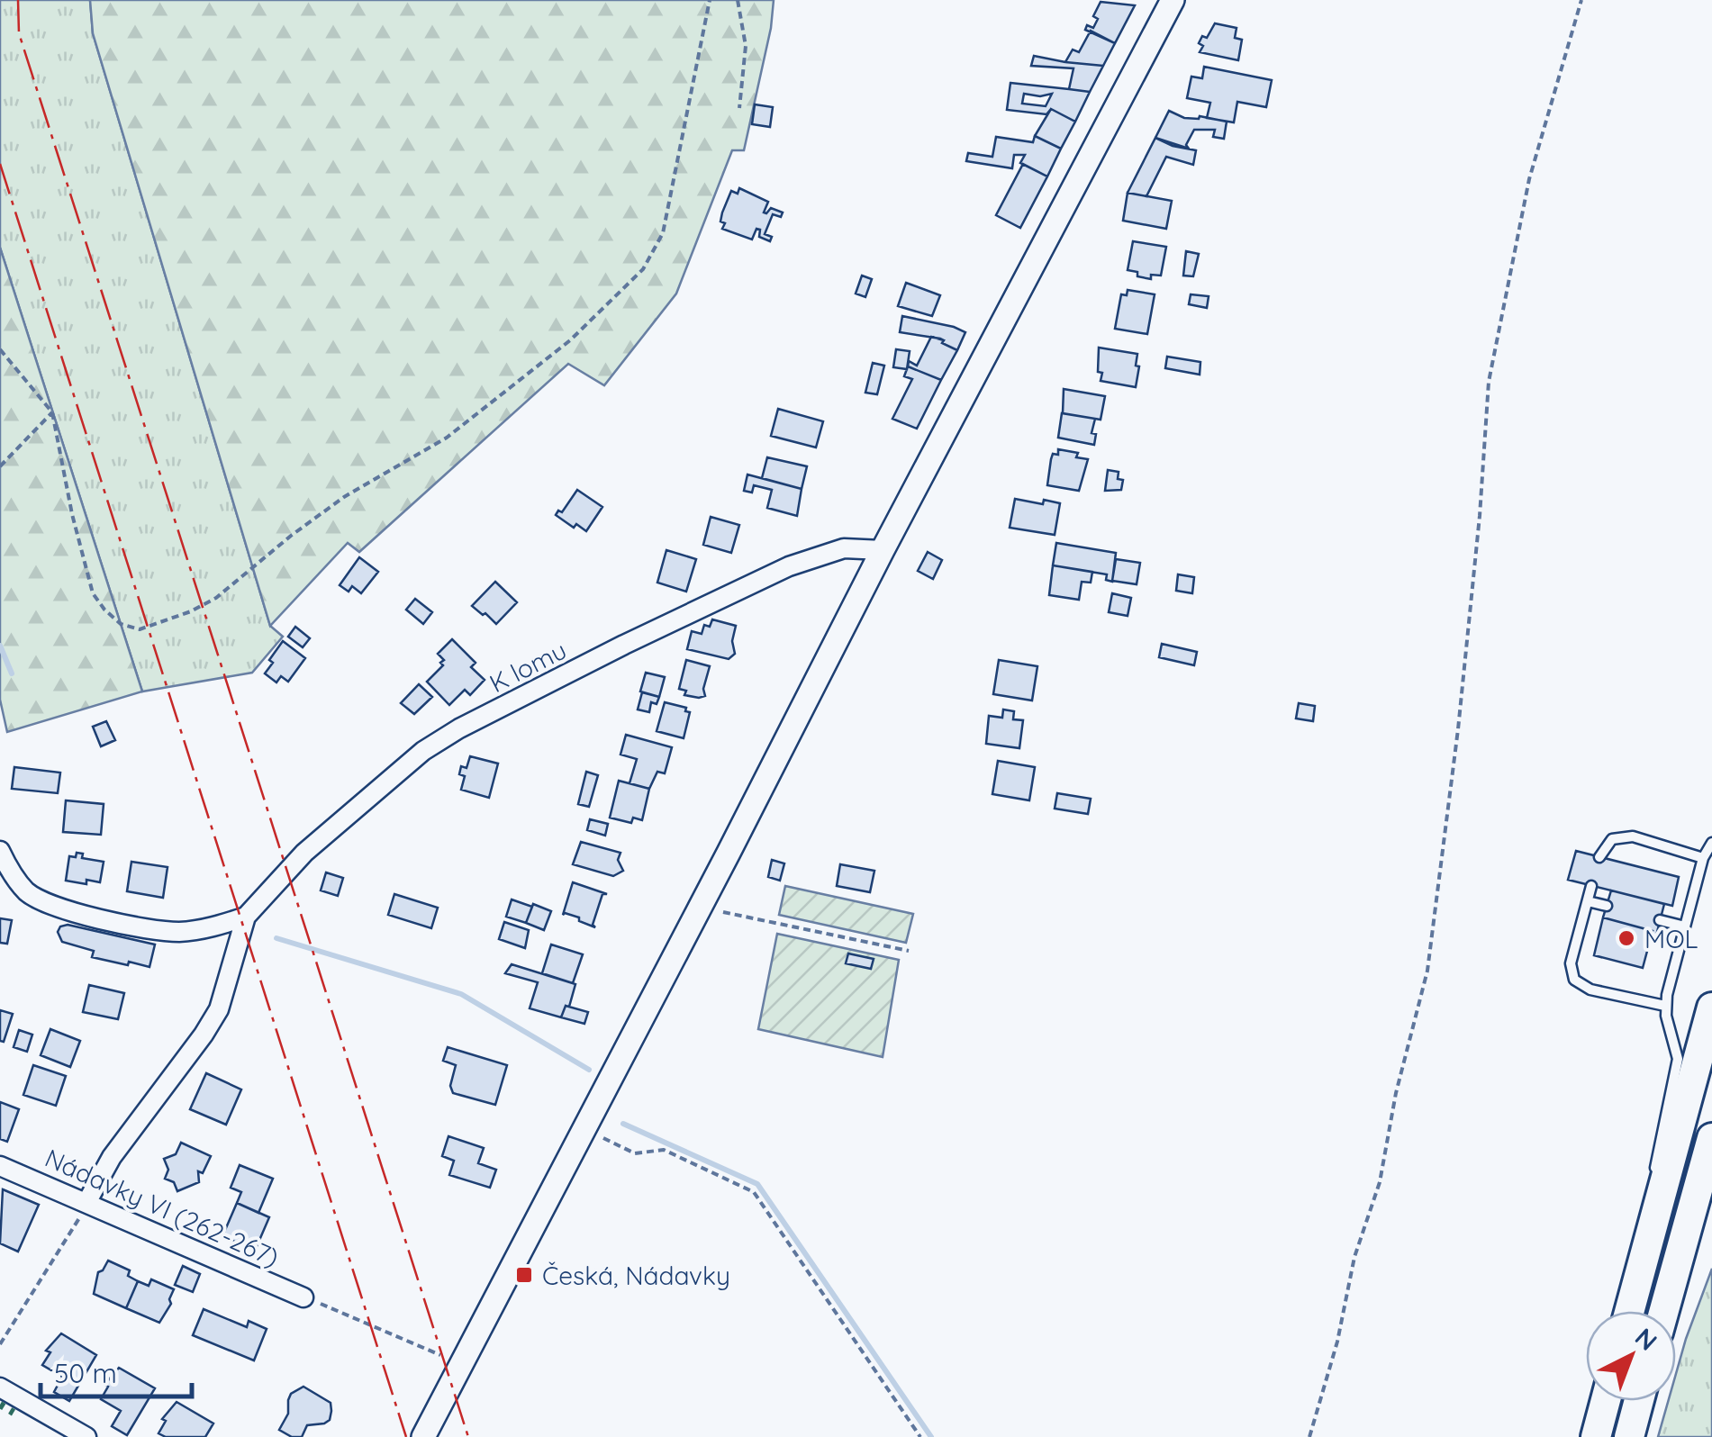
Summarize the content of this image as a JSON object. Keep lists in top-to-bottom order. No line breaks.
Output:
{"streets":{"street":["K lomu","Nádavky VI (262-267)"]},"crossings":[["K lomu","Nádavky VI (262-267)"]],"places":{"other":["MOL"],"transit":["Česká, Nádavky"]},"scale_bar":"50 m","north":"top right"}
